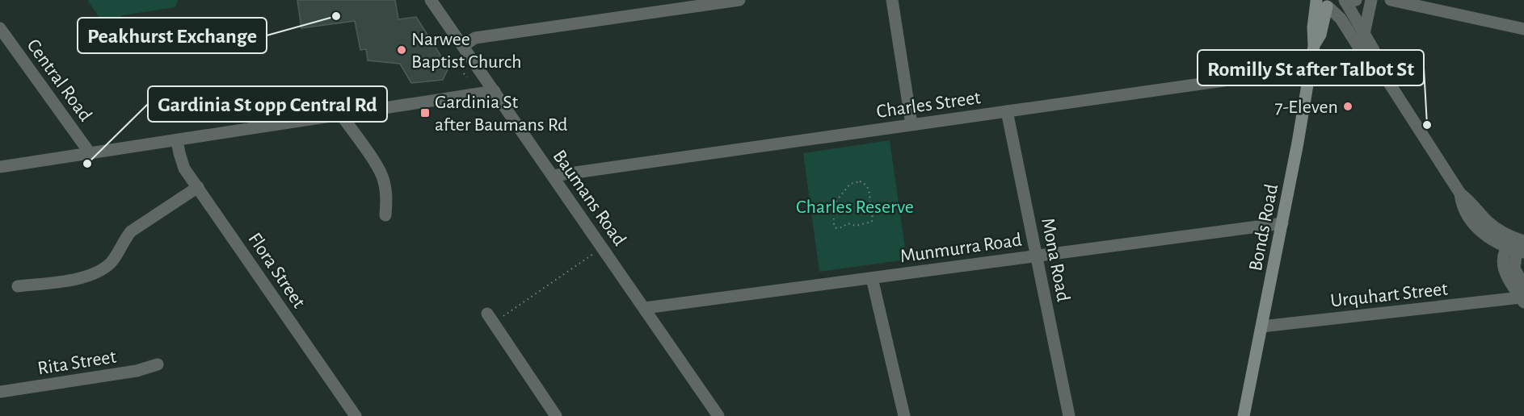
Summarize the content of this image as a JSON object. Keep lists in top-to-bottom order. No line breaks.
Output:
{"streets":{"main road":["Bonds Road"],"street":["Central Road","Charles Street","Baumans Road","Munmurra Road","Mona Road","Flora Street","Urquhart Street","Rita Street"]},"crossings":[["Charles Street","Baumans Road"],["Charles Street","Bonds Road"],["Charles Street","Mona Road"],["Baumans Road","Munmurra Road"],["Bonds Road","Munmurra Road"],["Bonds Road","Urquhart Street"],["Munmurra Road","Mona Road"]],"parks":["Charles Reserve"],"places":{"other":["Peakhurst Exchange","Narwee Baptist Church","7-Eleven","Romilly St after Talbot St","Gardinia St opp Central Rd"],"transit":["Gardinia St after Baumans Rd"]}}
